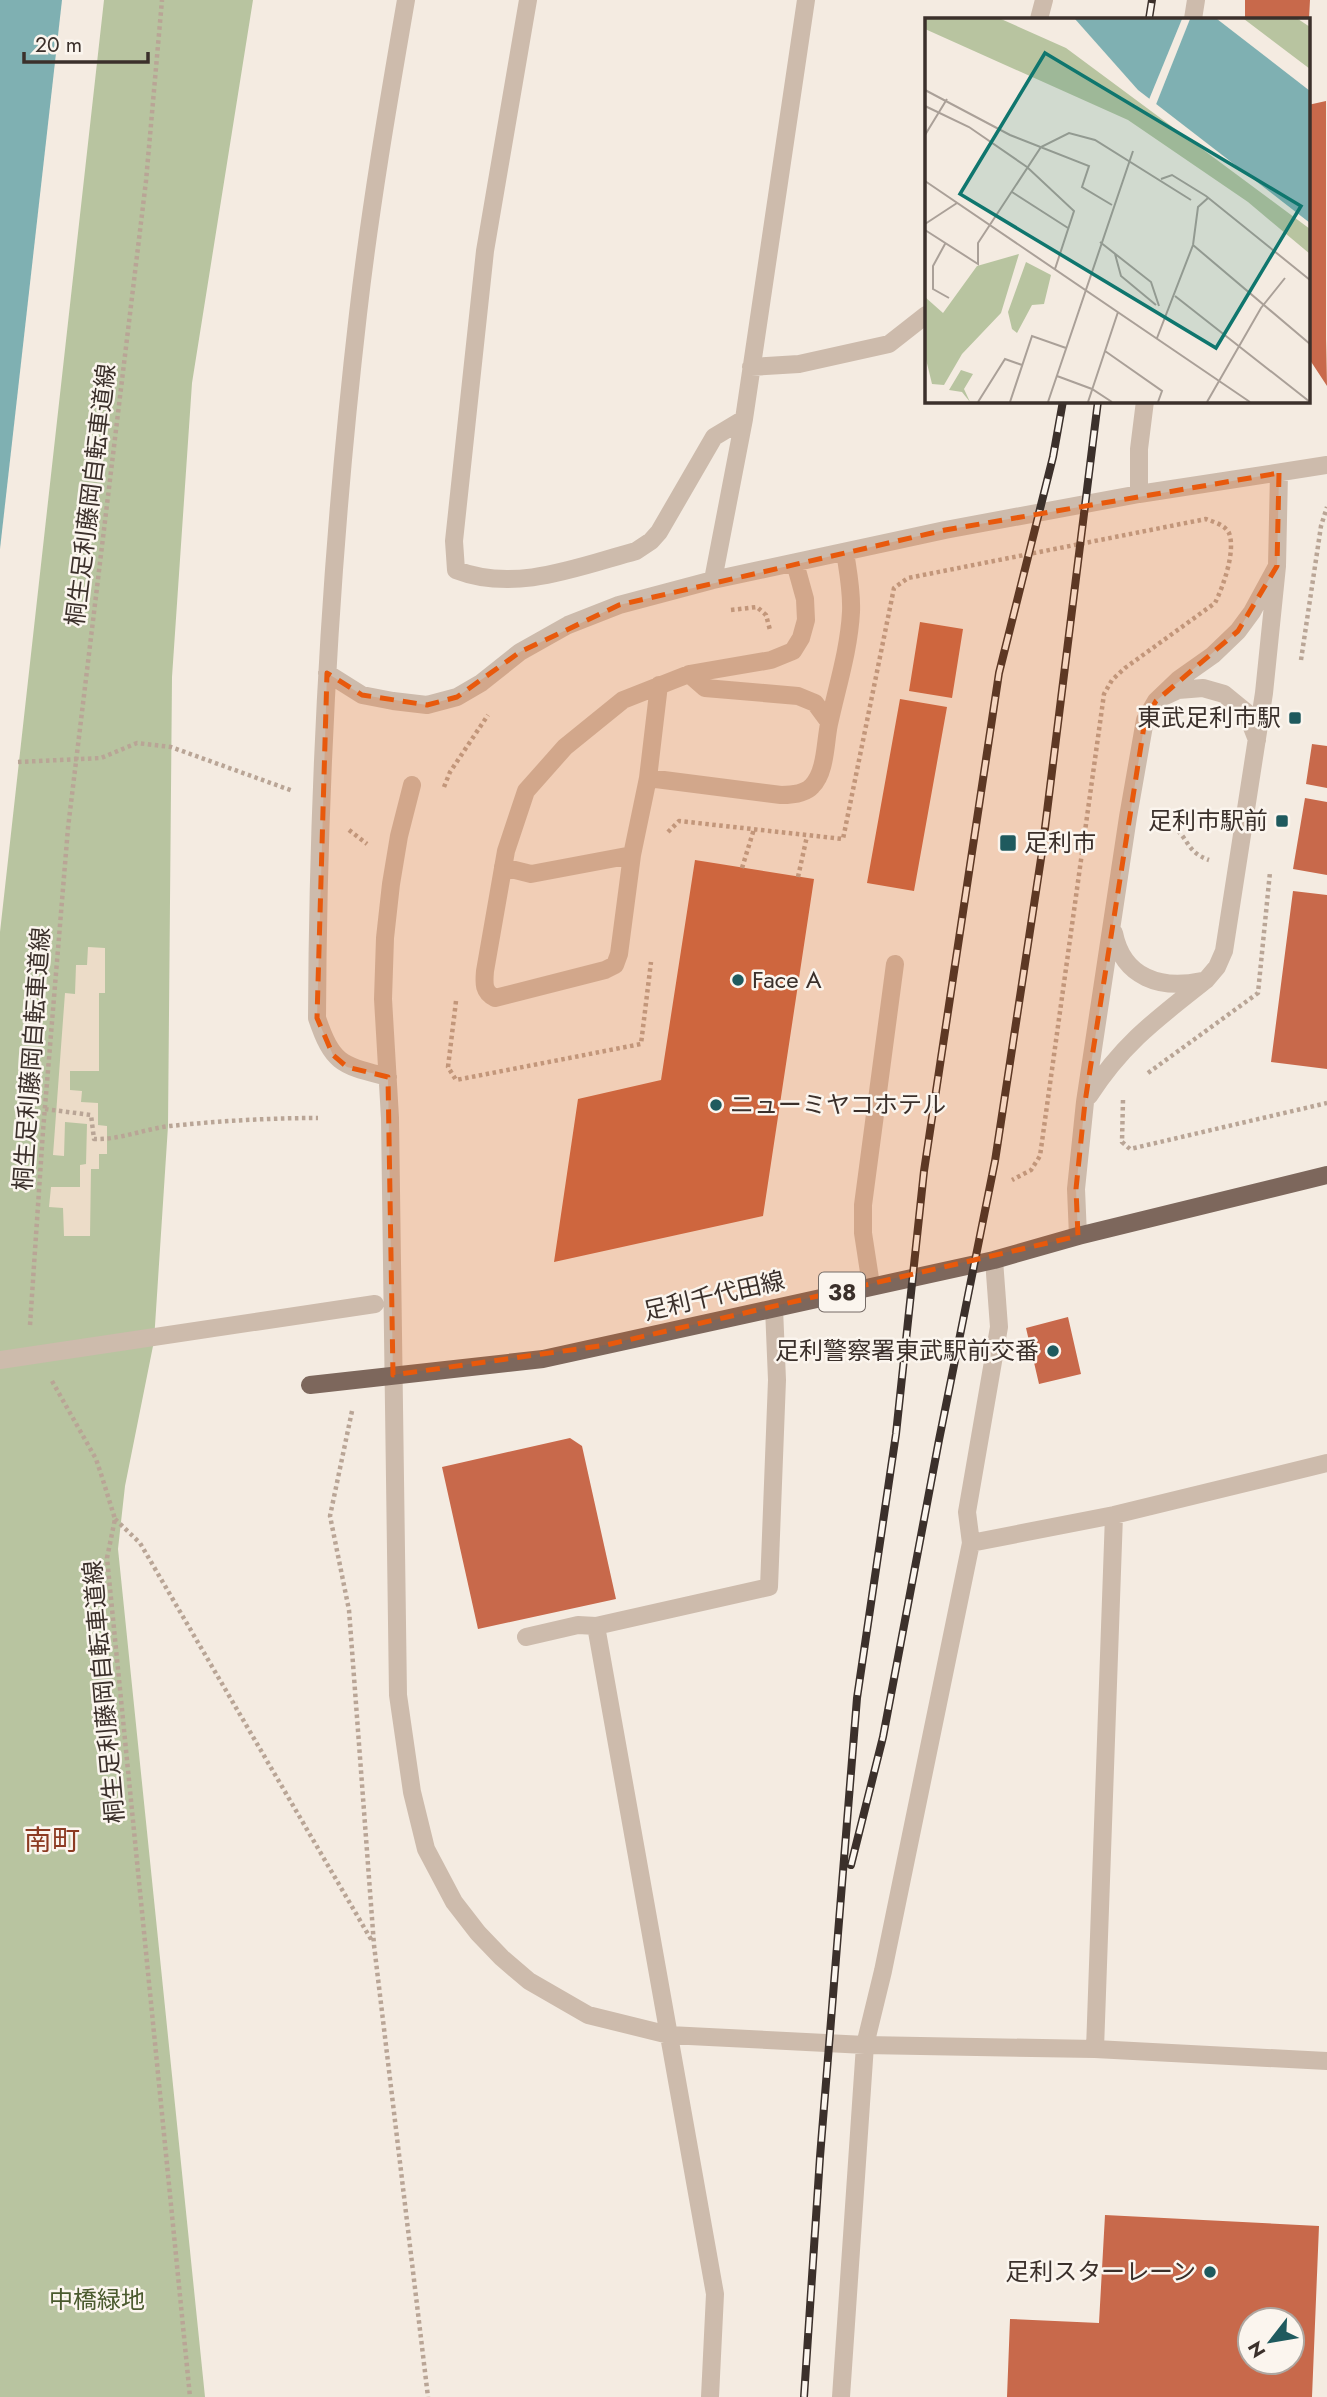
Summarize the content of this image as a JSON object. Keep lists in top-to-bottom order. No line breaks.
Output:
{"streets":{"main road":["38","足利千代田線"],"path":["桐生足利藤岡自転車道線"]},"districts":["南町"],"parks":["中橋緑地"],"places":{"transit":["東武足利市駅","足利市駅前","足利市"],"other":["Face A","ニューミヤコホテル","足利警察署東武駅前交番","足利スターレーン"]},"scale_bar":"20 m","north":"bottom left"}
